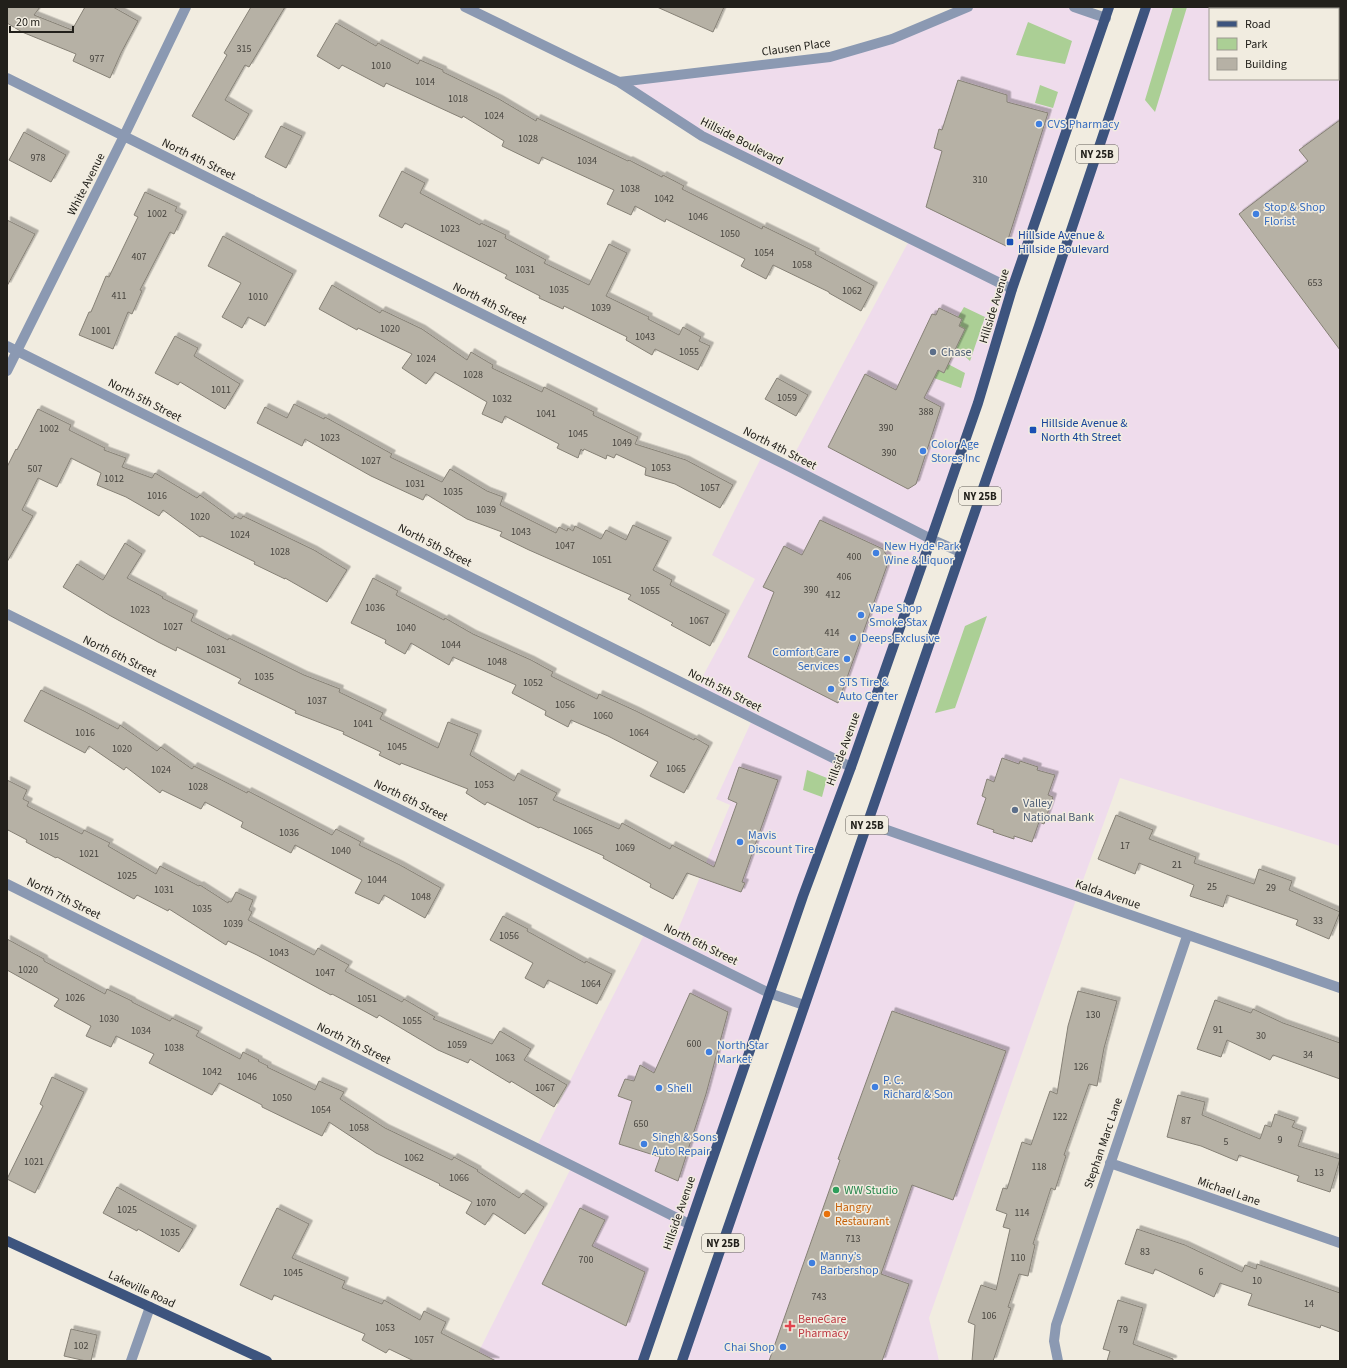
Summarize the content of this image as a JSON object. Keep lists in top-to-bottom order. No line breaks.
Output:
{"streets":{"main road":["NY 25B","Hillside Avenue","Lakeville Road"],"street":["Clausen Place","Hillside Boulevard","North 4th Street","White Avenue","North 5th Street","North 6th Street","Kalda Avenue","North 7th Street","Stephan Marc Lane","Michael Lane"]},"crossings":[["Clausen Place","Hillside Boulevard"],["Hillside Boulevard","Hillside Avenue"],["NY 25B","North 4th Street"],["NY 25B","North 6th Street"],["NY 25B","Kalda Avenue"],["North 4th Street","White Avenue"],["North 4th Street","Hillside Avenue"],["White Avenue","North 5th Street"],["Hillside Avenue","North 5th Street"],["Hillside Avenue","North 6th Street"],["Hillside Avenue","North 7th Street"],["Kalda Avenue","Stephan Marc Lane"],["Stephan Marc Lane","Michael Lane"]],"places":{"other":["CVS Pharmacy","Stop & Shop Florist","Chase","Color Age Stores Inc","New Hyde Park Wine & Liquor","Vape Shop Smoke Stax","Deeps Exclusive","Comfort Care Services","STS Tire & Auto Center","Valley National Bank","Mavis Discount Tire","North Star Market","P. C. Richard & Son","Shell","Singh & Sons Auto Repair","WW Studio","Hangry Restaurant","Manny’s Barbershop","Chai Shop"],"transit":["Hillside Avenue & Hillside Boulevard","Hillside Avenue & North 4th Street"],"health":["BeneCare Pharmacy"]},"house_numbers":["315","977","1010","1014","1018","1024","1028","978","1034","310","1038","1042","1002","1046","1023","1050","1027","1054","407","1058","1031","653","1035","1062","411","1010","1039","1020","1001","1043","1055","1024","1028","1011","1059","1032","388","1041","390","1002","1045","1023","1049","390","1027","1053","507","1012","1031","1057","1035","1016","1039","1020","1043","1024","1047","1028","400","1051","406","390","1055","412","1036","1023","1067","1027","1040","414","1044","1031","1048","1035","1052","1037","1056","1060","1041","1016","1064","1045","1020","1065","1024","1053","1028","1057","1065","1036","1015","17","1069","1040","1021","21","1025","1044","25","29","1031","1048","1035","33","1039","1056","1043","1020","1047","1064","1026","1051","130","1030","1055","91","1034","30","600","1059","1038","34","1063","126","1042","1046","1067","1050","1054","122","87","650","1058","9","5","1062","1021","118","13","1066","1070","1025","114","1035","713","83","110","700","6","1045","10","743","14","106","1053","79","1057","102"],"legend":["Road","Park","Building"],"scale_bar":"20 m"}
